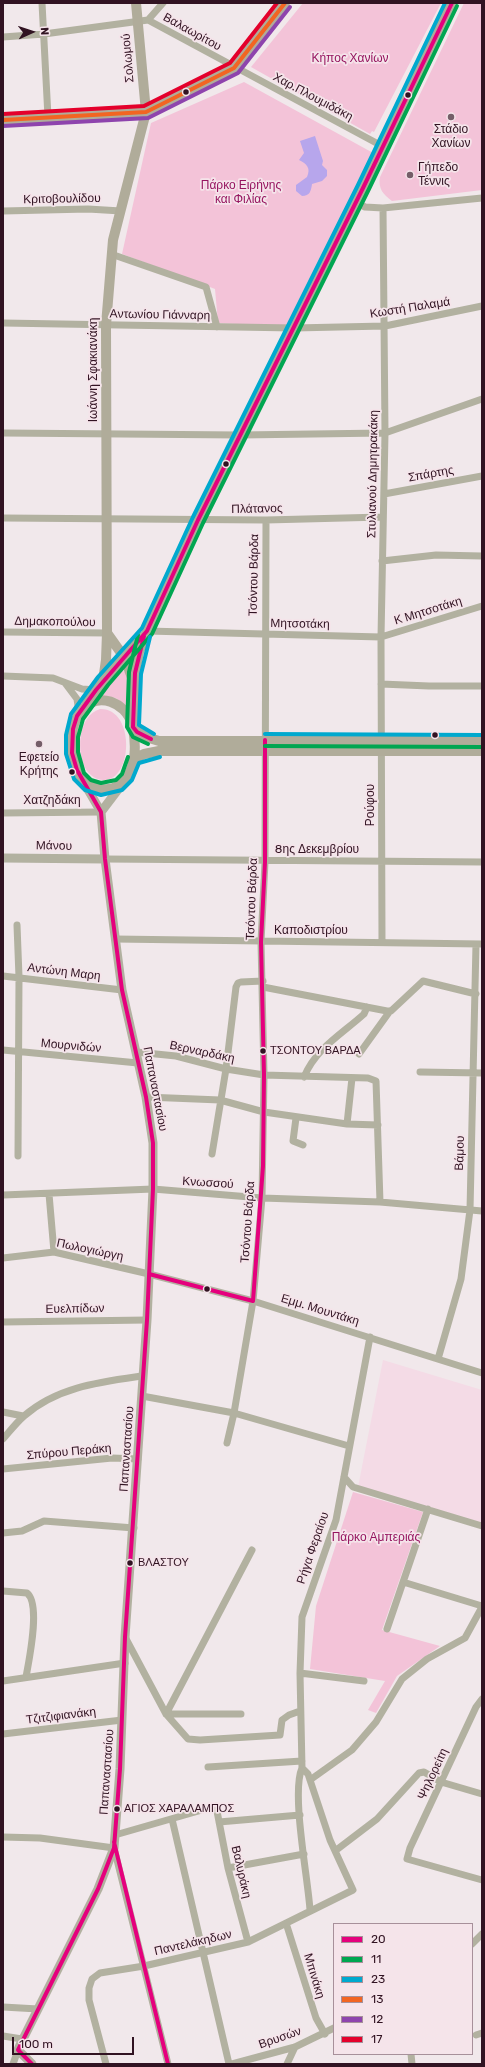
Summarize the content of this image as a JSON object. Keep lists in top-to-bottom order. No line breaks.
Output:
{"streets":{"main road":["Σολωμού","Ιωάννη Σφακιανάκη"],"street":["Βαλαωρίτου","Χαρ.Πλουμιδάκη","Κριτοβουλίδου","Κωστή Παλαμά","Αντωνίου Γιάνναρη","Στυλιανού Δημητρακάκη","Σπάρτης","Πλάτανος","Τσόντου Βάρδα","Κ Μητσοτάκη","Δημακοπούλου","Μητσοτάκη","Χατζηδάκη","Ρούφου","Μάνου","8ης Δεκεμβρίου","Καποδιστρίου","Αντώνη Μαρη","Μουρνιδών","Βερναρδάκη","Παπαναστασίου","Βάμου","Κνωσσού","Πωλογιώργη","Ευελπίδων","Εμμ. Μουντάκη","Σπύρου Περάκη","Ρήγα Φεραίου","Τζιτζιφιανάκη","Ψηλορείτη","Βαλυράκη","Παντελάκηδων","Μπινάκη","Βρυσών"]},"crossings":[["Βαλαωρίτου","Σολωμού"],["Βαλαωρίτου","Χαρ.Πλουμιδάκη"],["Σολωμού","Ιωάννη Σφακιανάκη"],["Κριτοβουλίδου","Ιωάννη Σφακιανάκη"],["Κωστή Παλαμά","Αντωνίου Γιάνναρη"],["Κωστή Παλαμά","Στυλιανού Δημητρακάκη"],["Αντωνίου Γιάνναρη","Ιωάννη Σφακιανάκη"],["Ιωάννη Σφακιανάκη","Πλάτανος"],["Ιωάννη Σφακιανάκη","Δημακοπούλου"],["Στυλιανού Δημητρακάκη","Σπάρτης"],["Στυλιανού Δημητρακάκη","Πλάτανος"],["Στυλιανού Δημητρακάκη","Κ Μητσοτάκη"],["Στυλιανού Δημητρακάκη","Μητσοτάκη"],["Στυλιανού Δημητρακάκη","Ρούφου"],["Πλάτανος","Τσόντου Βάρδα"],["Τσόντου Βάρδα","Μητσοτάκη"],["Τσόντου Βάρδα","8ης Δεκεμβρίου"],["Τσόντου Βάρδα","Καποδιστρίου"],["Τσόντου Βάρδα","Βερναρδάκη"],["Τσόντου Βάρδα","Κνωσσού"],["Τσόντου Βάρδα","Εμμ. Μουντάκη"],["Κ Μητσοτάκη","Μητσοτάκη"],["Χατζηδάκη","Παπαναστασίου"],["Ρούφου","8ης Δεκεμβρίου"],["Ρούφου","Καποδιστρίου"],["Μάνου","8ης Δεκεμβρίου"],["Μάνου","Παπαναστασίου"],["8ης Δεκεμβρίου","Παπαναστασίου"],["Καποδιστρίου","Παπαναστασίου"],["Καποδιστρίου","Βάμου"],["Αντώνη Μαρη","Παπαναστασίου"],["Μουρνιδών","Παπαναστασίου"],["Βερναρδάκη","Παπαναστασίου"],["Παπαναστασίου","Κνωσσού"],["Παπαναστασίου","Πωλογιώργη"],["Παπαναστασίου","Ευελπίδων"],["Παπαναστασίου","Εμμ. Μουντάκη"],["Παπαναστασίου","Σπύρου Περάκη"],["Παπαναστασίου","Τζιτζιφιανάκη"],["Βάμου","Κνωσσού"],["Βάμου","Εμμ. Μουντάκη"],["Πωλογιώργη","Εμμ. Μουντάκη"],["Εμμ. Μουντάκη","Ρήγα Φεραίου"],["Ρήγα Φεραίου","Παντελάκηδων"],["Βαλυράκη","Παντελάκηδων"],["Παντελάκηδων","Μπινάκη"],["Μπινάκη","Βρυσών"]],"parks":["Κήπος Χανίων","Πάρκο Ειρήνης και Φιλίας","Πάρκο Αμπεριάς"],"places":["Στάδιο Χανίων","Γήπεδο Τέννις","Εφετείο Κρήτης","ΤΣΟΝΤΟΥ ΒΑΡΔΑ","ΒΛΑΣΤΟΥ","ΑΓΙΟΣ ΧΑΡΑΛΑΜΠΟΣ"],"lines":["transit line 20","transit line 23","transit line 13","transit line 17","transit line 11","transit line 12"],"legend":["20","11","23","13","12","17"],"scale_bar":"100 m","north":"right"}
